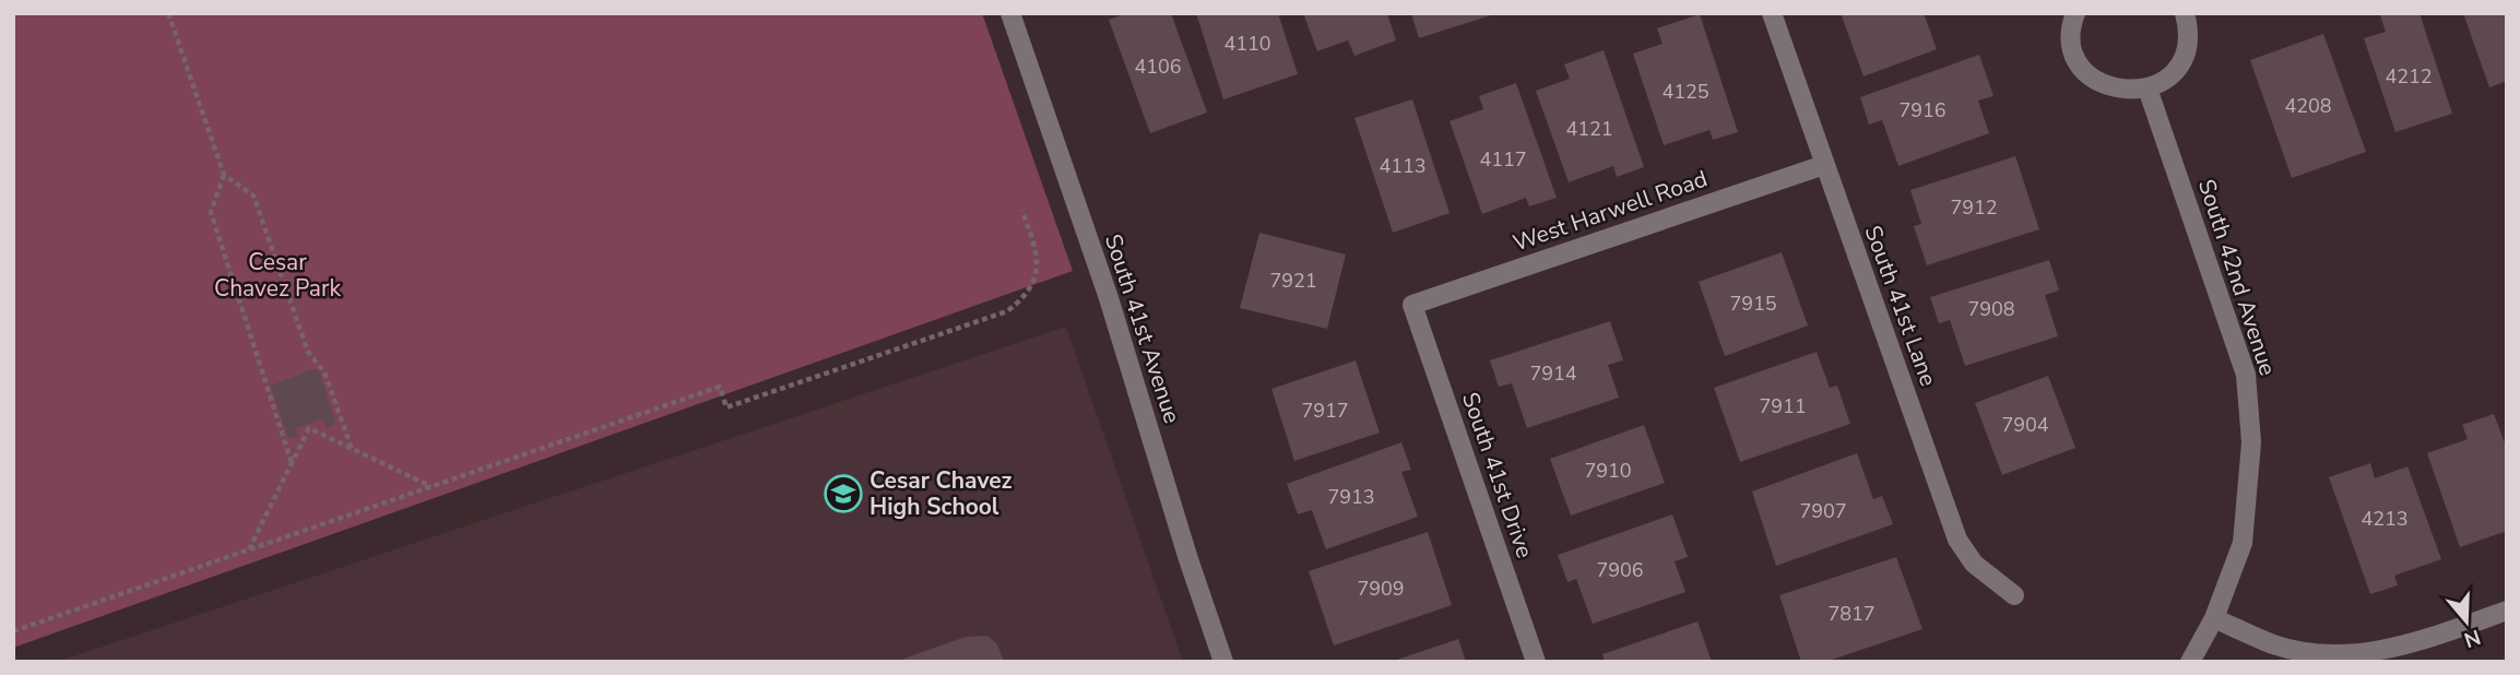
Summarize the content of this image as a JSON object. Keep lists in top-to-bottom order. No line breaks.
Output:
{"streets":{"street":["West Harwell Road","South 42nd Avenue","South 41st Lane","South 41st Avenue","South 41st Drive"]},"crossings":[["West Harwell Road","South 41st Lane"],["West Harwell Road","South 41st Drive"]],"parks":["Cesar Chavez Park"],"places":{"school or university":["Cesar Chavez High School"]},"house_numbers":["4110","4106","4212","4125","4208","7916","4121","4117","4113","7912","7921","7915","7908","7914","7911","7917","7904","7910","7913","7907","4213","7906","7909","7817"],"north":"bottom"}
